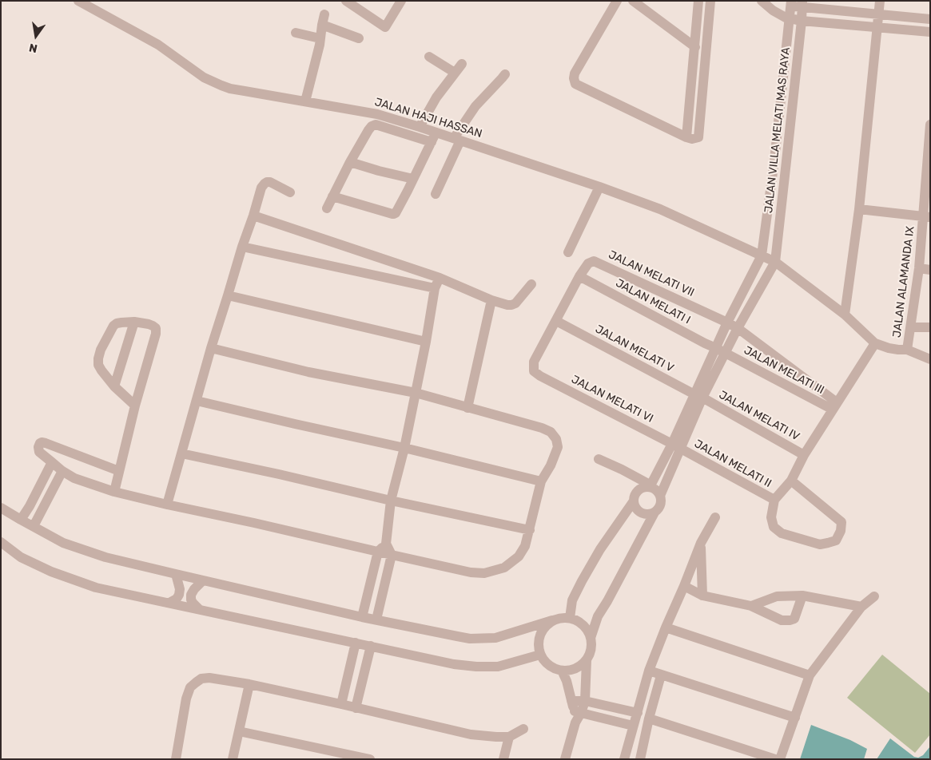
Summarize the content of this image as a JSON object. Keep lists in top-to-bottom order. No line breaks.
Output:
{"streets":{"street":["JALAN HAJI HASSAN","JALAN VILLA MELATI MAS RAYA","JALAN MELATI VII","JALAN ALAMANDA IX","JALAN MELATI I","JALAN MELATI V","JALAN MELATI III","JALAN MELATI VI","JALAN MELATI IV","JALAN MELATI II"]},"crossings":[["JALAN HAJI HASSAN","JALAN VILLA MELATI MAS RAYA"],["JALAN VILLA MELATI MAS RAYA","JALAN MELATI VII"],["JALAN VILLA MELATI MAS RAYA","JALAN MELATI I"],["JALAN VILLA MELATI MAS RAYA","JALAN MELATI III"],["JALAN MELATI VII","JALAN MELATI I"],["JALAN MELATI VII","JALAN MELATI V"],["JALAN MELATI VII","JALAN MELATI VI"],["JALAN MELATI I","JALAN MELATI III"],["JALAN MELATI V","JALAN MELATI IV"],["JALAN MELATI VI","JALAN MELATI II"]],"north":"bottom"}
